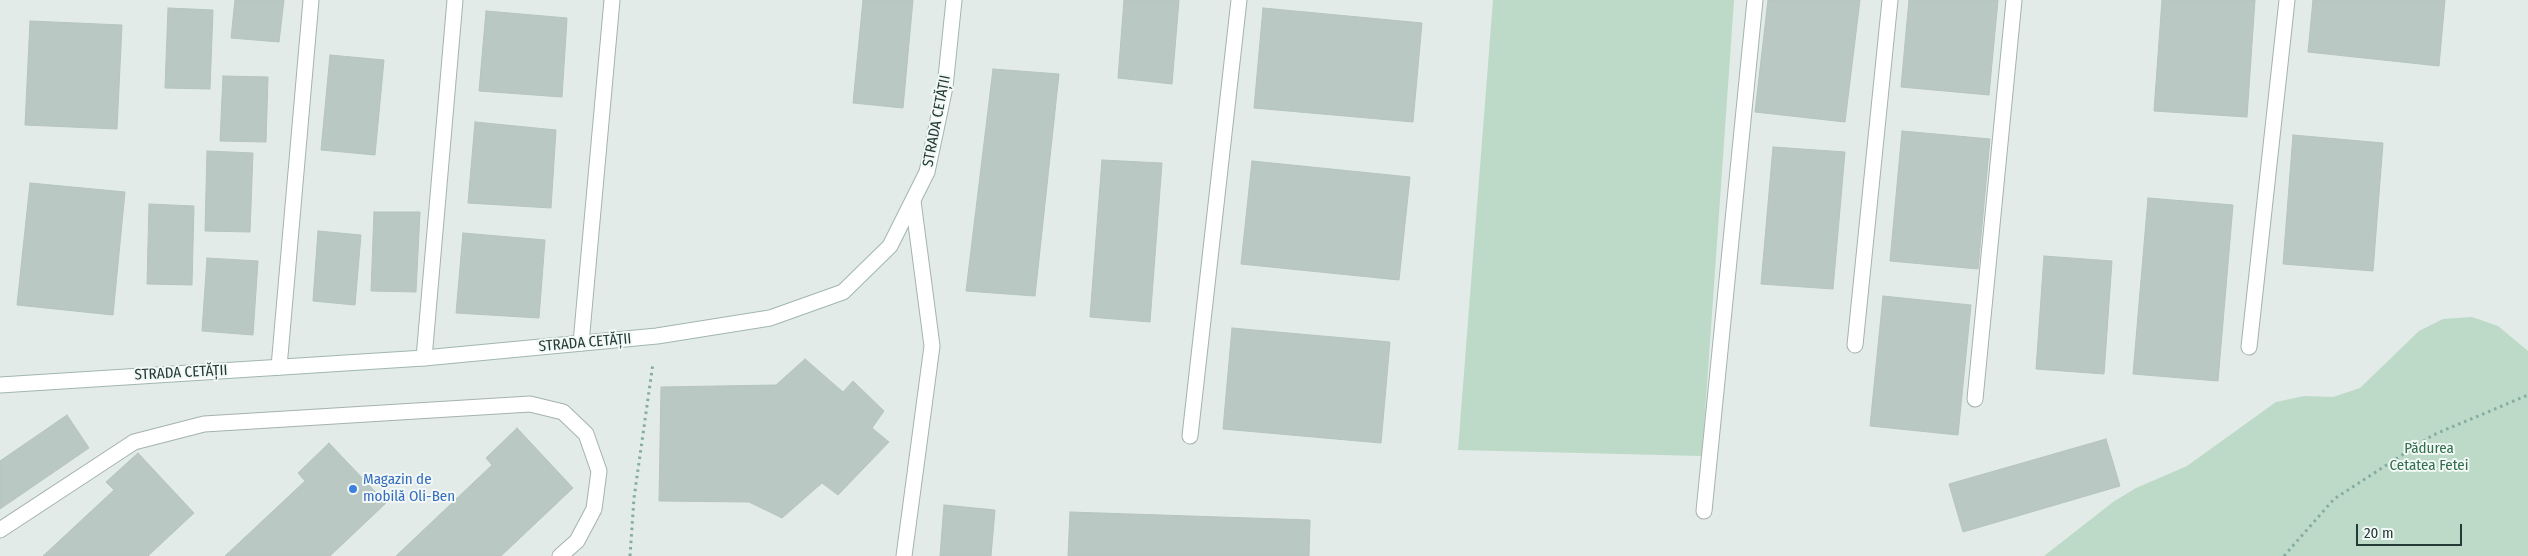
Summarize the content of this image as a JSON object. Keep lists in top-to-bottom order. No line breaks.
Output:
{"streets":{"street":["STRADA CETĂȚII"]},"parks":["Pădurea Cetatea Fetei"],"places":["Magazin de mobilă Oli-Ben"],"scale_bar":"20 m"}
